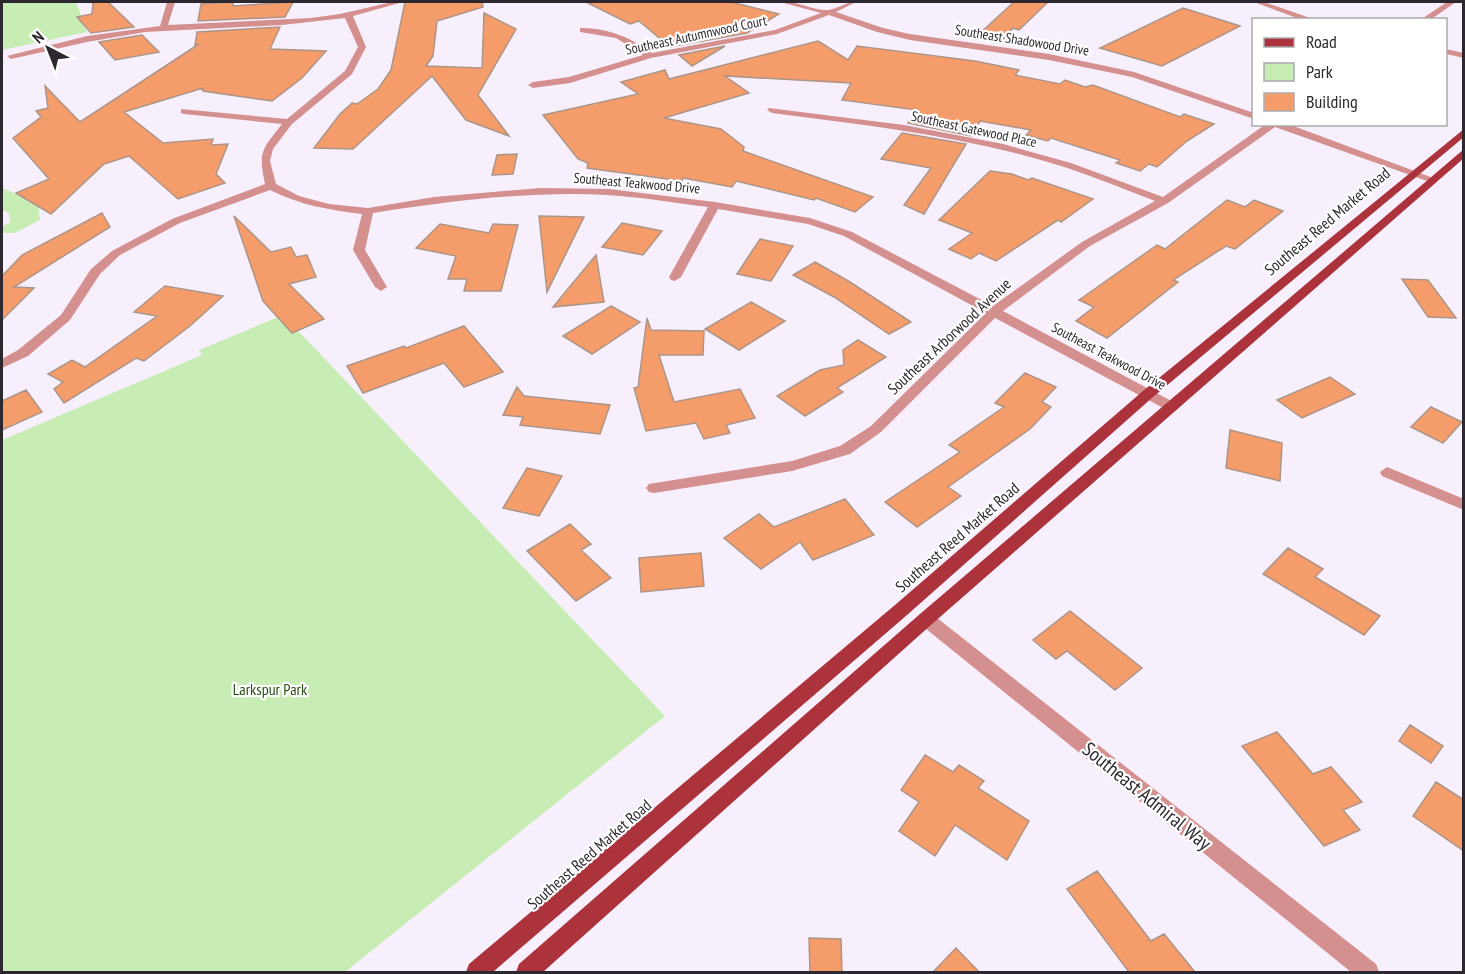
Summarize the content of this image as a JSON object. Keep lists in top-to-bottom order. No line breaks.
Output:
{"streets":{"main road":["Southeast Reed Market Road"],"street":["Southeast Autumnwood Court","Southeast Shadowood Drive","Southeast Gatewood Place","Southeast Teakwood Drive","Southeast Arborwood Avenue","Southeast Admiral Way"]},"crossings":[["Southeast Autumnwood Court","Southeast Shadowood Drive"],["Southeast Gatewood Place","Southeast Arborwood Avenue"],["Southeast Teakwood Drive","Southeast Reed Market Road"],["Southeast Teakwood Drive","Southeast Arborwood Avenue"]],"parks":["Larkspur Park"],"legend":["Road","Park","Building"],"north":"top left"}
